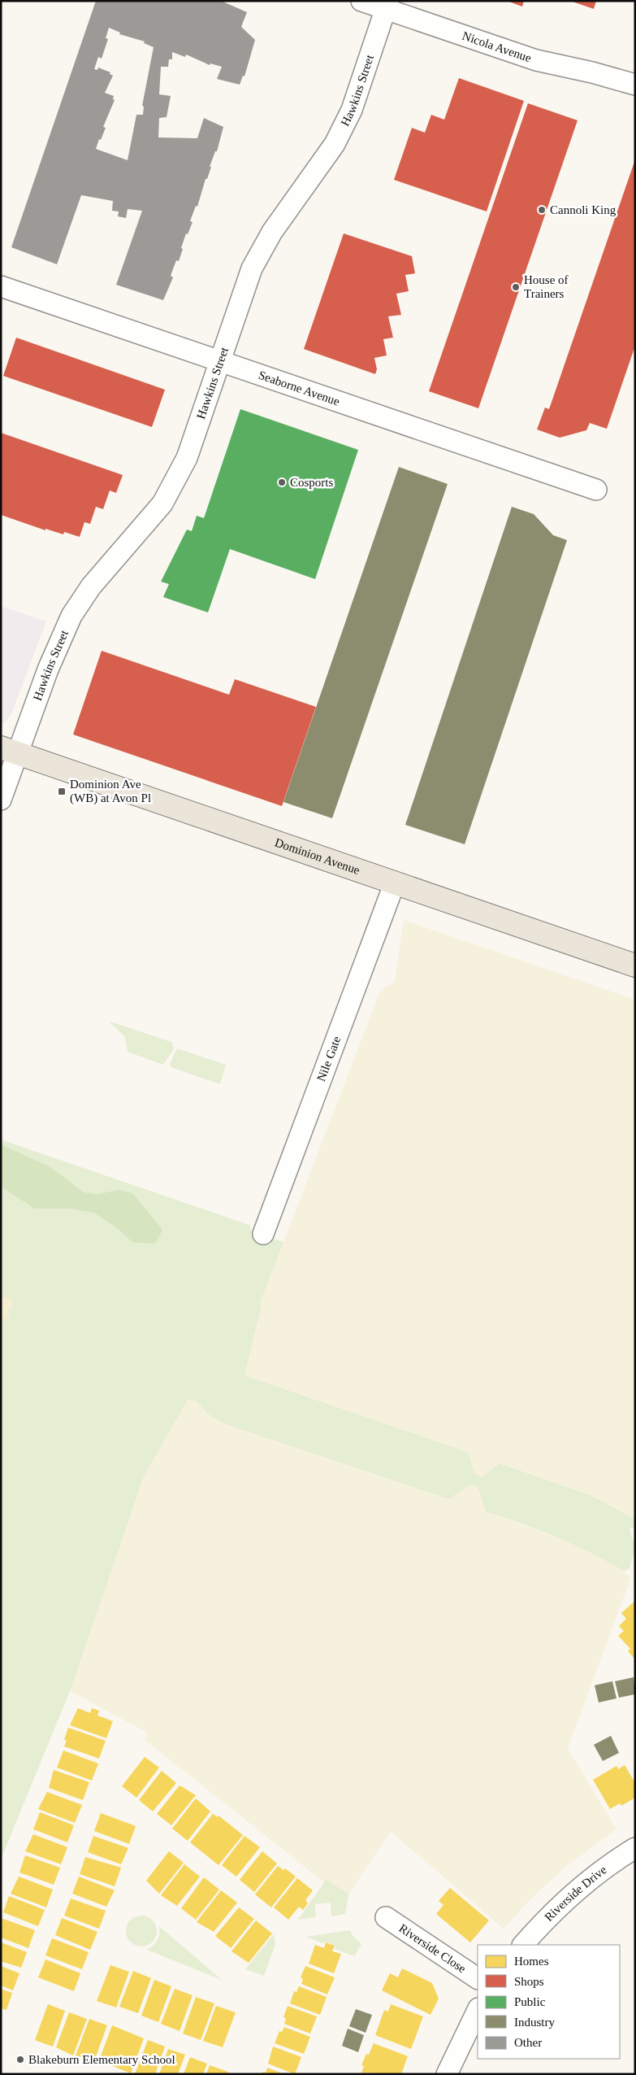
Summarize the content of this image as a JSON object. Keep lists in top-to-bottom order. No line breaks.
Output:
{"streets":{"main road":["Dominion Avenue"],"street":["Nicola Avenue","Hawkins Street","Seaborne Avenue","Nile Gate","Riverside Drive","Riverside Close"]},"crossings":[["Nicola Avenue","Hawkins Street"],["Hawkins Street","Seaborne Avenue"],["Hawkins Street","Dominion Avenue"],["Dominion Avenue","Nile Gate"]],"places":{"other":["Cannoli King","House of Trainers","Cosports","Blakeburn Elementary School"],"transit":["Dominion Ave (WB) at Avon Pl"]},"legend":["Homes","Shops","Public","Industry","Other"]}
